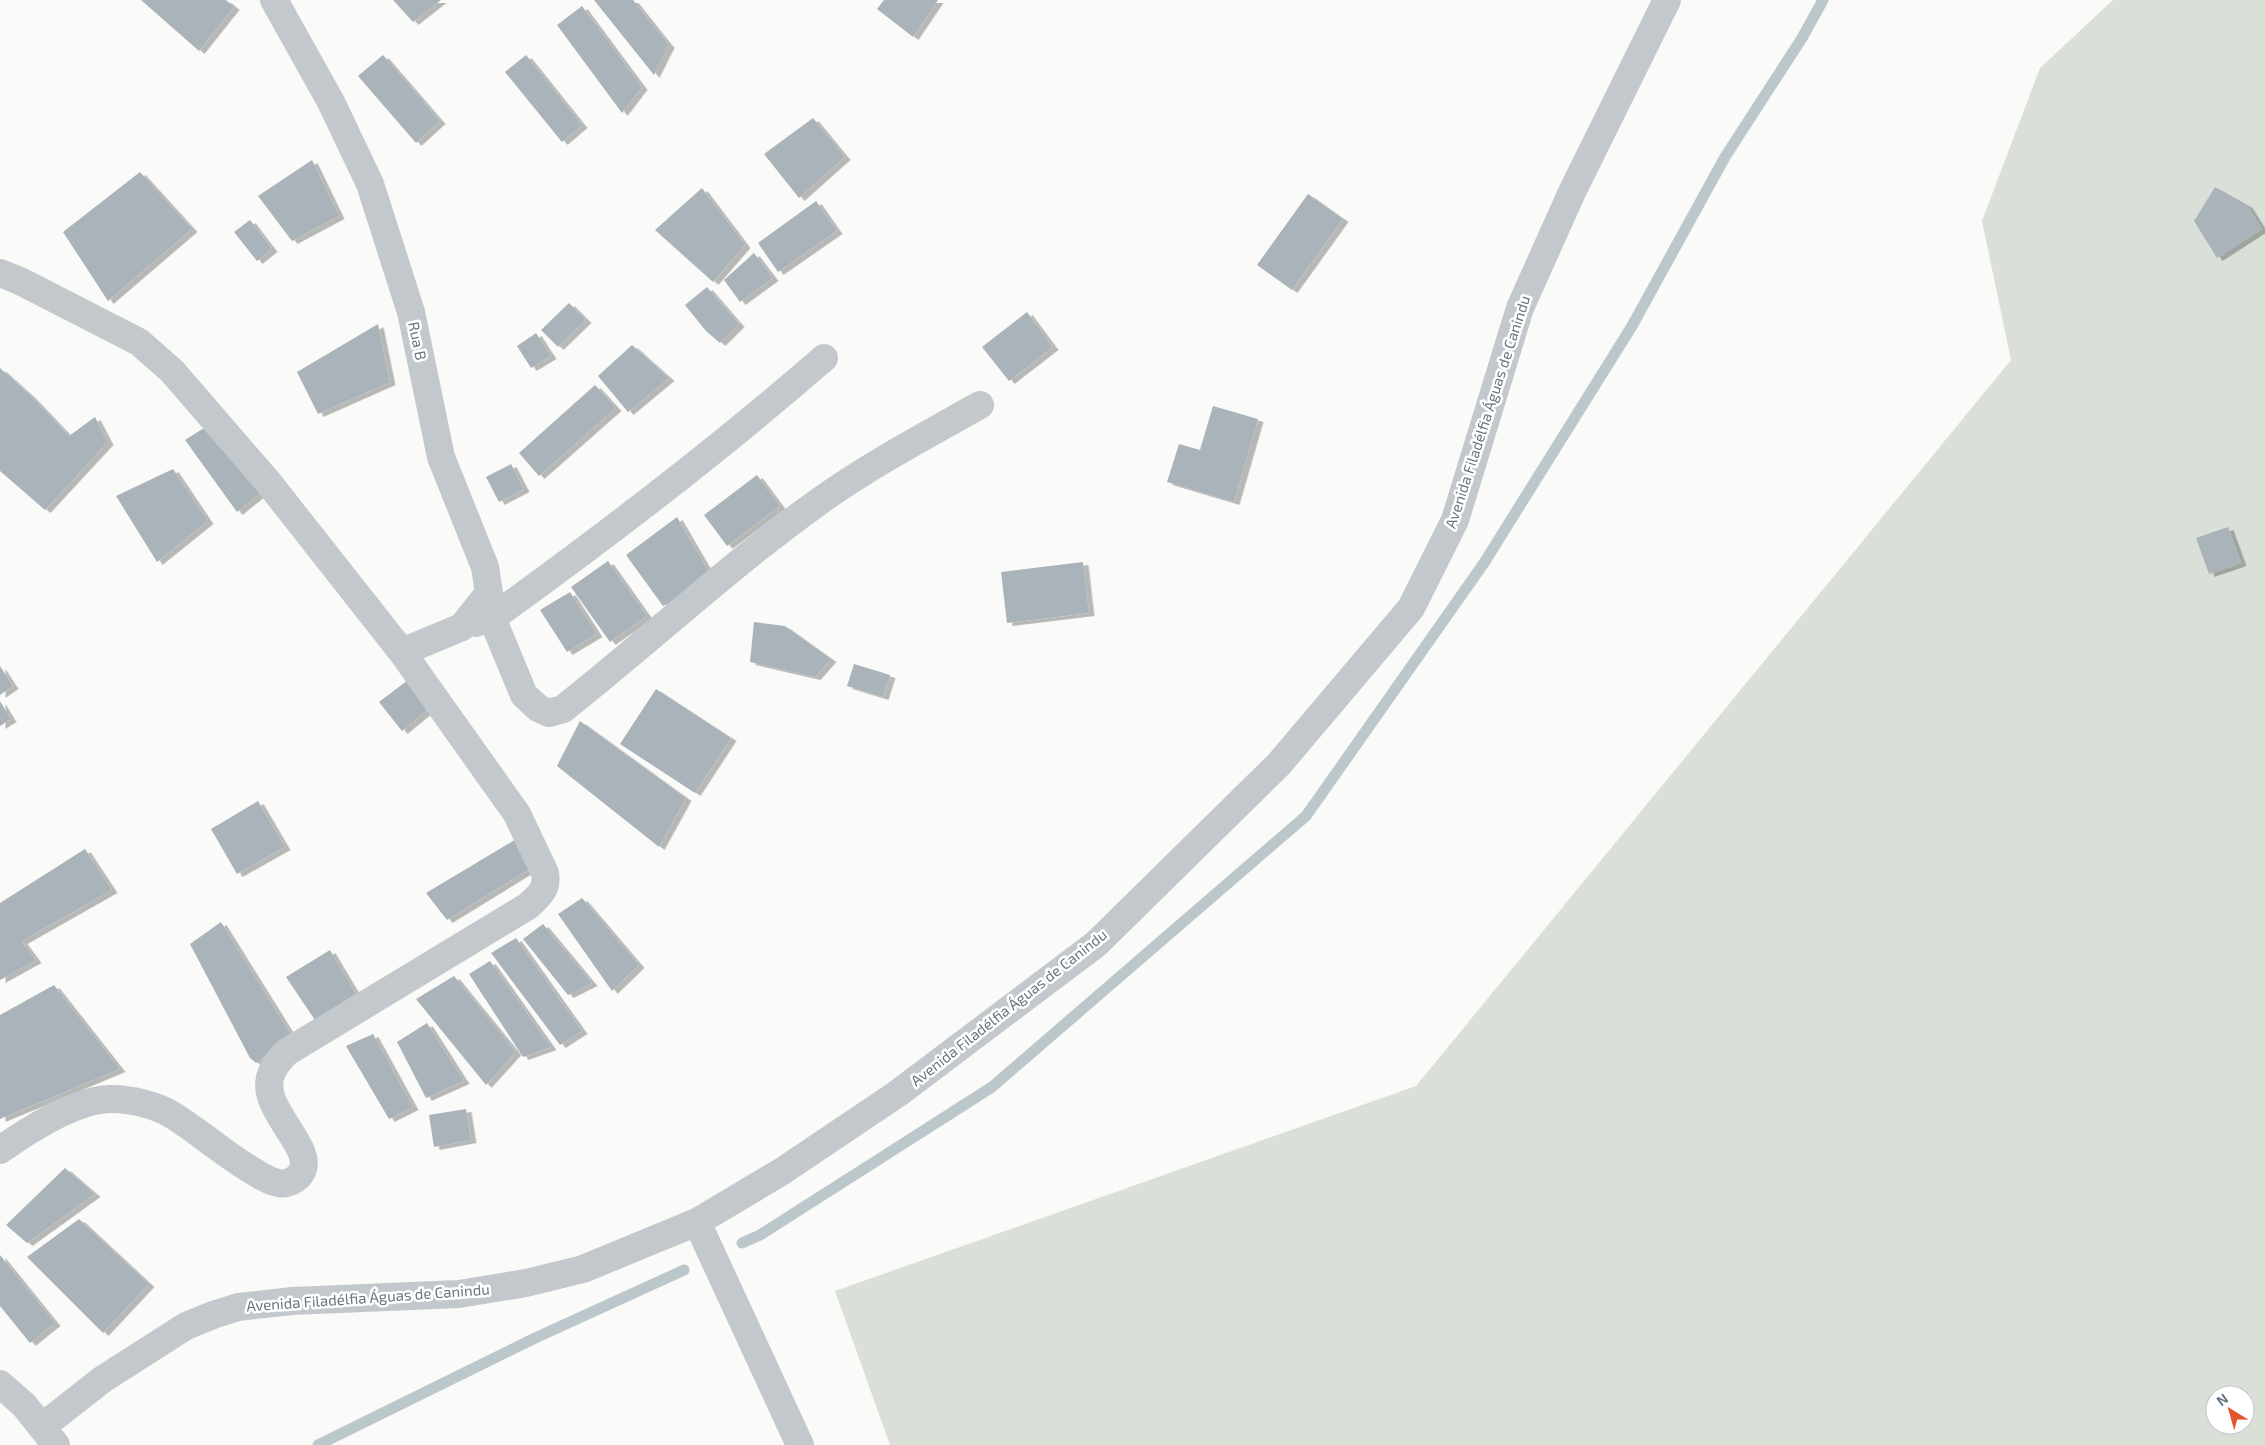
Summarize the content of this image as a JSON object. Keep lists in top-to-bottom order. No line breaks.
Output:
{"streets":{"street":["Rua B","Avenida Filadélfia Águas de Canindu"]},"north":"top left"}
